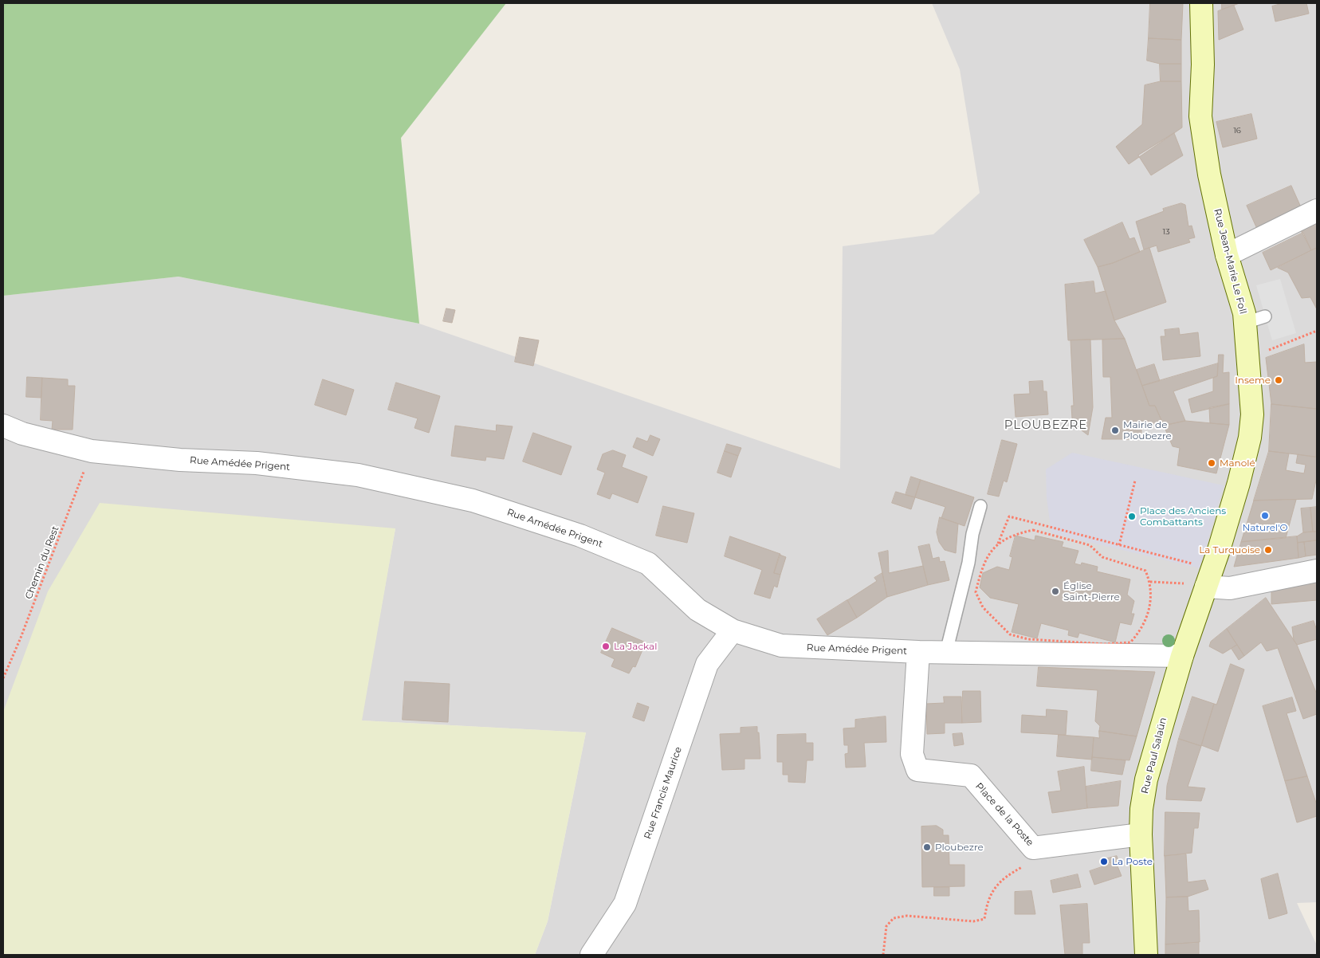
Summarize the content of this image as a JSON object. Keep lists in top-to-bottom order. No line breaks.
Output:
{"streets":{"main road":["Rue Jean-Marie Le Foll","Rue Paul Salaün"],"street":["Rue Amédée Prigent","Rue Francis Maurice","Place de la Poste"],"path":["Chemin du Rest"]},"crossings":[["Rue Jean-Marie Le Foll","Rue Paul Salaün"],["Rue Amédée Prigent","Chemin du Rest"],["Rue Amédée Prigent","Rue Paul Salaün"],["Rue Amédée Prigent","Rue Francis Maurice"],["Rue Amédée Prigent","Place de la Poste"],["Rue Paul Salaün","Place de la Poste"]],"districts":["PLOUBEZRE"],"places":["Inseme","Mairie de Ploubezre","Manolé","Naturel'O","Place des Anciens Combattants","La Turquoise","Église Saint-Pierre","La Jackal","Ploubezre","La Poste"],"house_numbers":["16","13"]}
